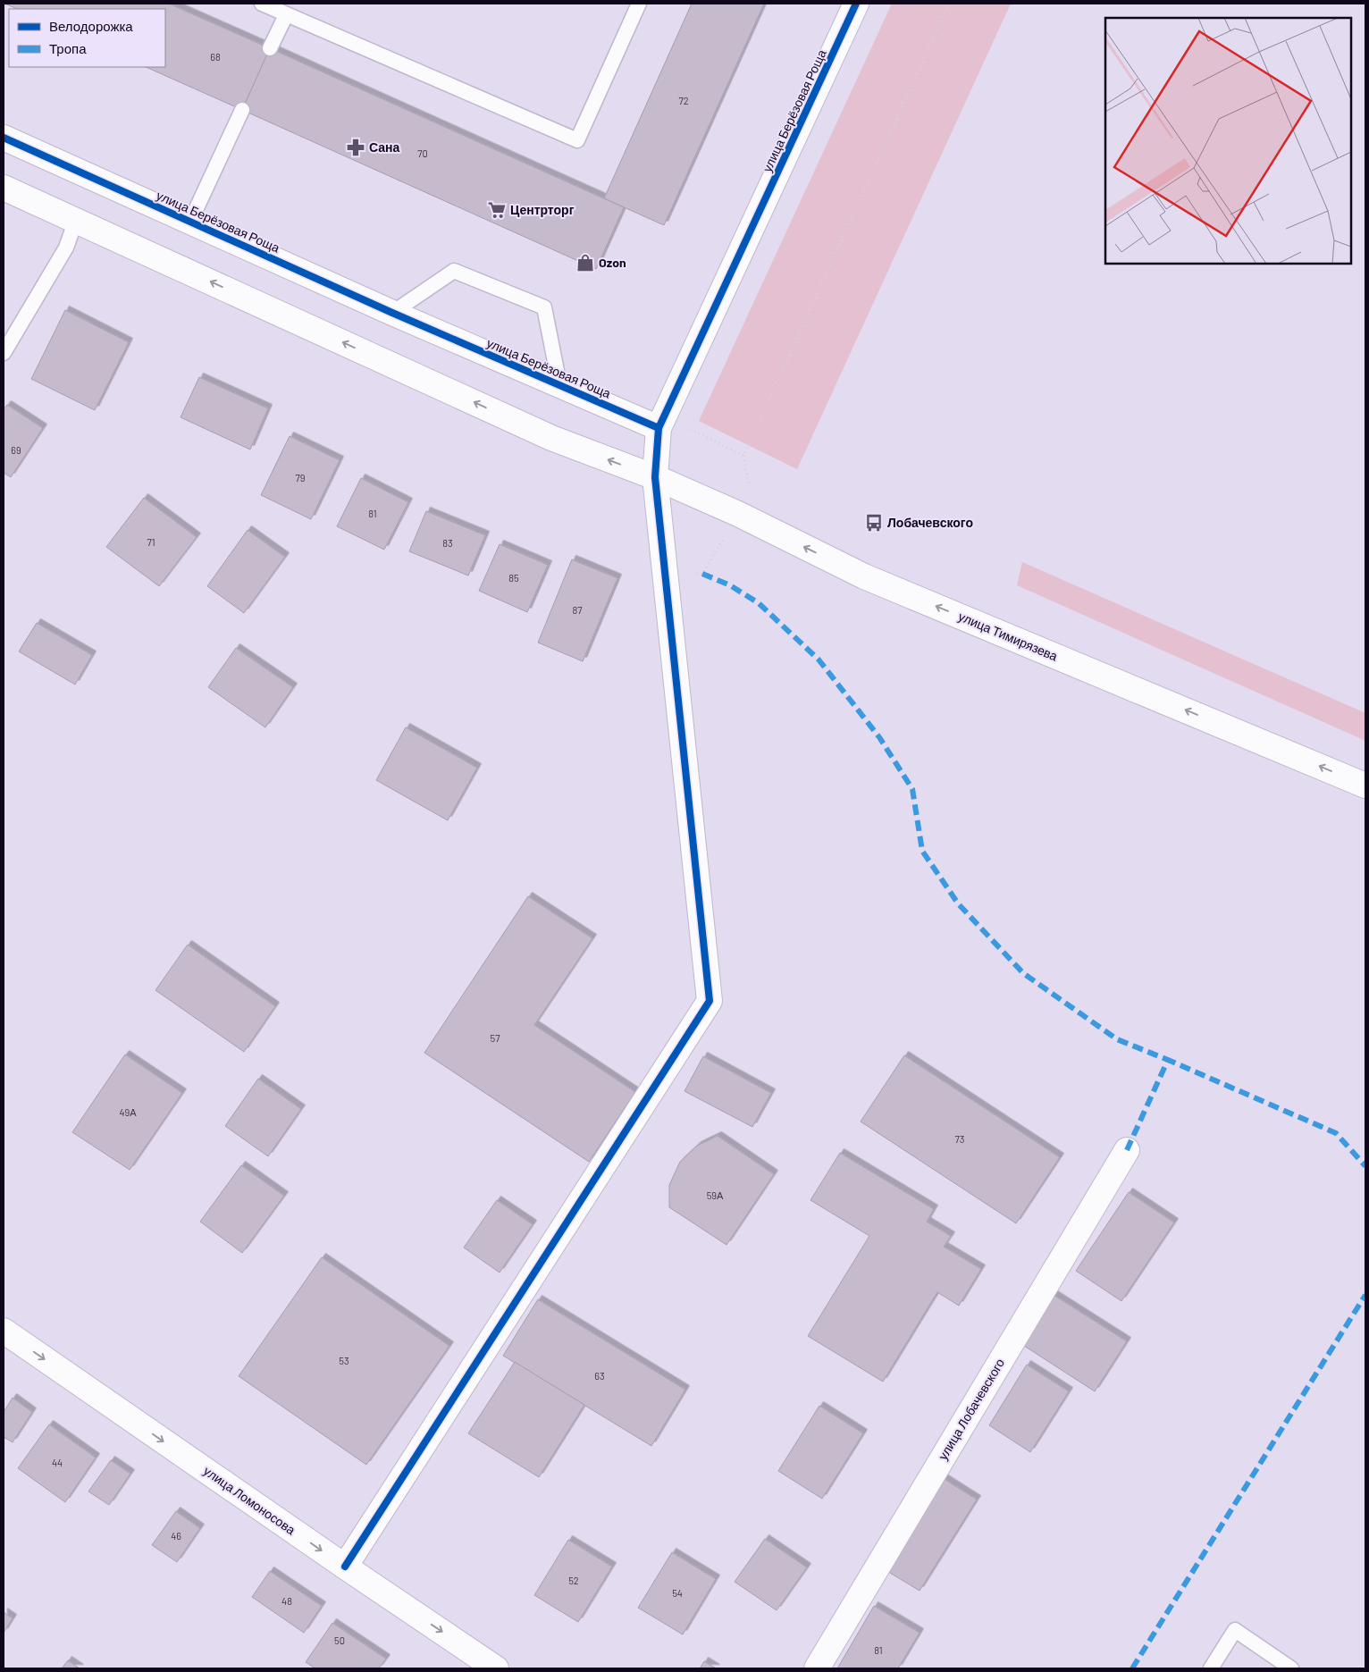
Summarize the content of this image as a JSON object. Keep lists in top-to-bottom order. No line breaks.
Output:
{"streets":{"street":["улица Берёзовая Роща","улица Тимирязева","улица Лобачевского","улица Ломоносова"]},"one_way":["улица Тимирязева","улица Ломоносова"],"places":{"pharmacy":["Сана"],"supermarket":["Центрторг"],"shop":["Ozon"],"bus stop":["Лобачевского"]},"house_numbers":["68","72","70","69","79","81","71","83","85","87","57","49А","73","59А","53","63","44","46","52","54","48","50","81"],"legend":["Велодорожка","Тропа"]}
